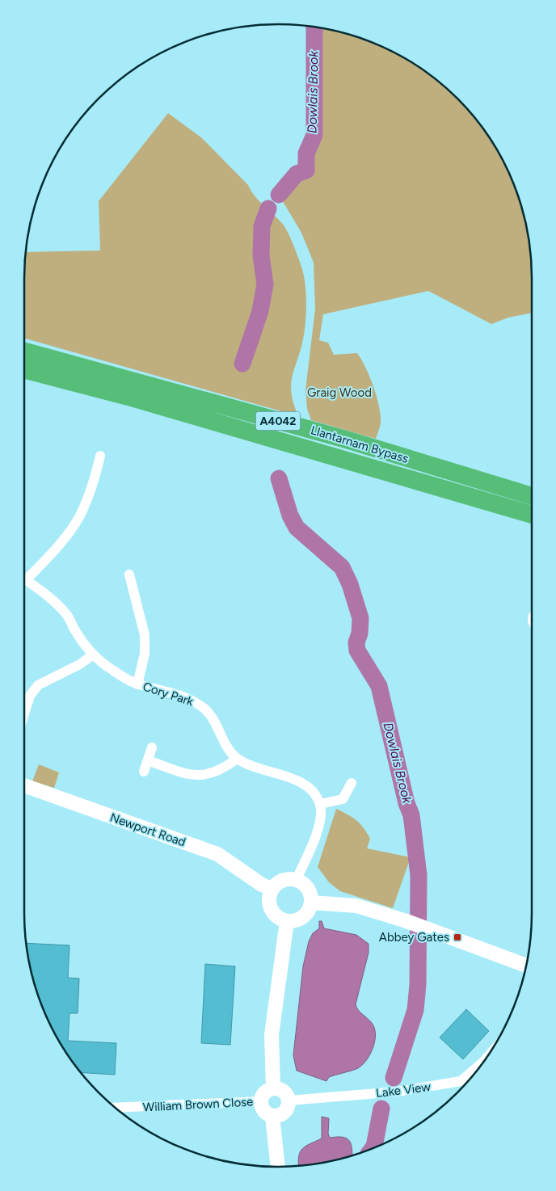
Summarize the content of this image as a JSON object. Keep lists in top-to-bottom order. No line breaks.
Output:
{"streets":{"highway":["A4042","Llantarnam Bypass"],"street":["Cory Park","Newport Road","Lake View","William Brown Close"]},"crossings":[["Lake View","William Brown Close"]],"water":["Dowlais Brook"],"parks":["Graig Wood"],"places":{"transit":["Abbey Gates"]}}
